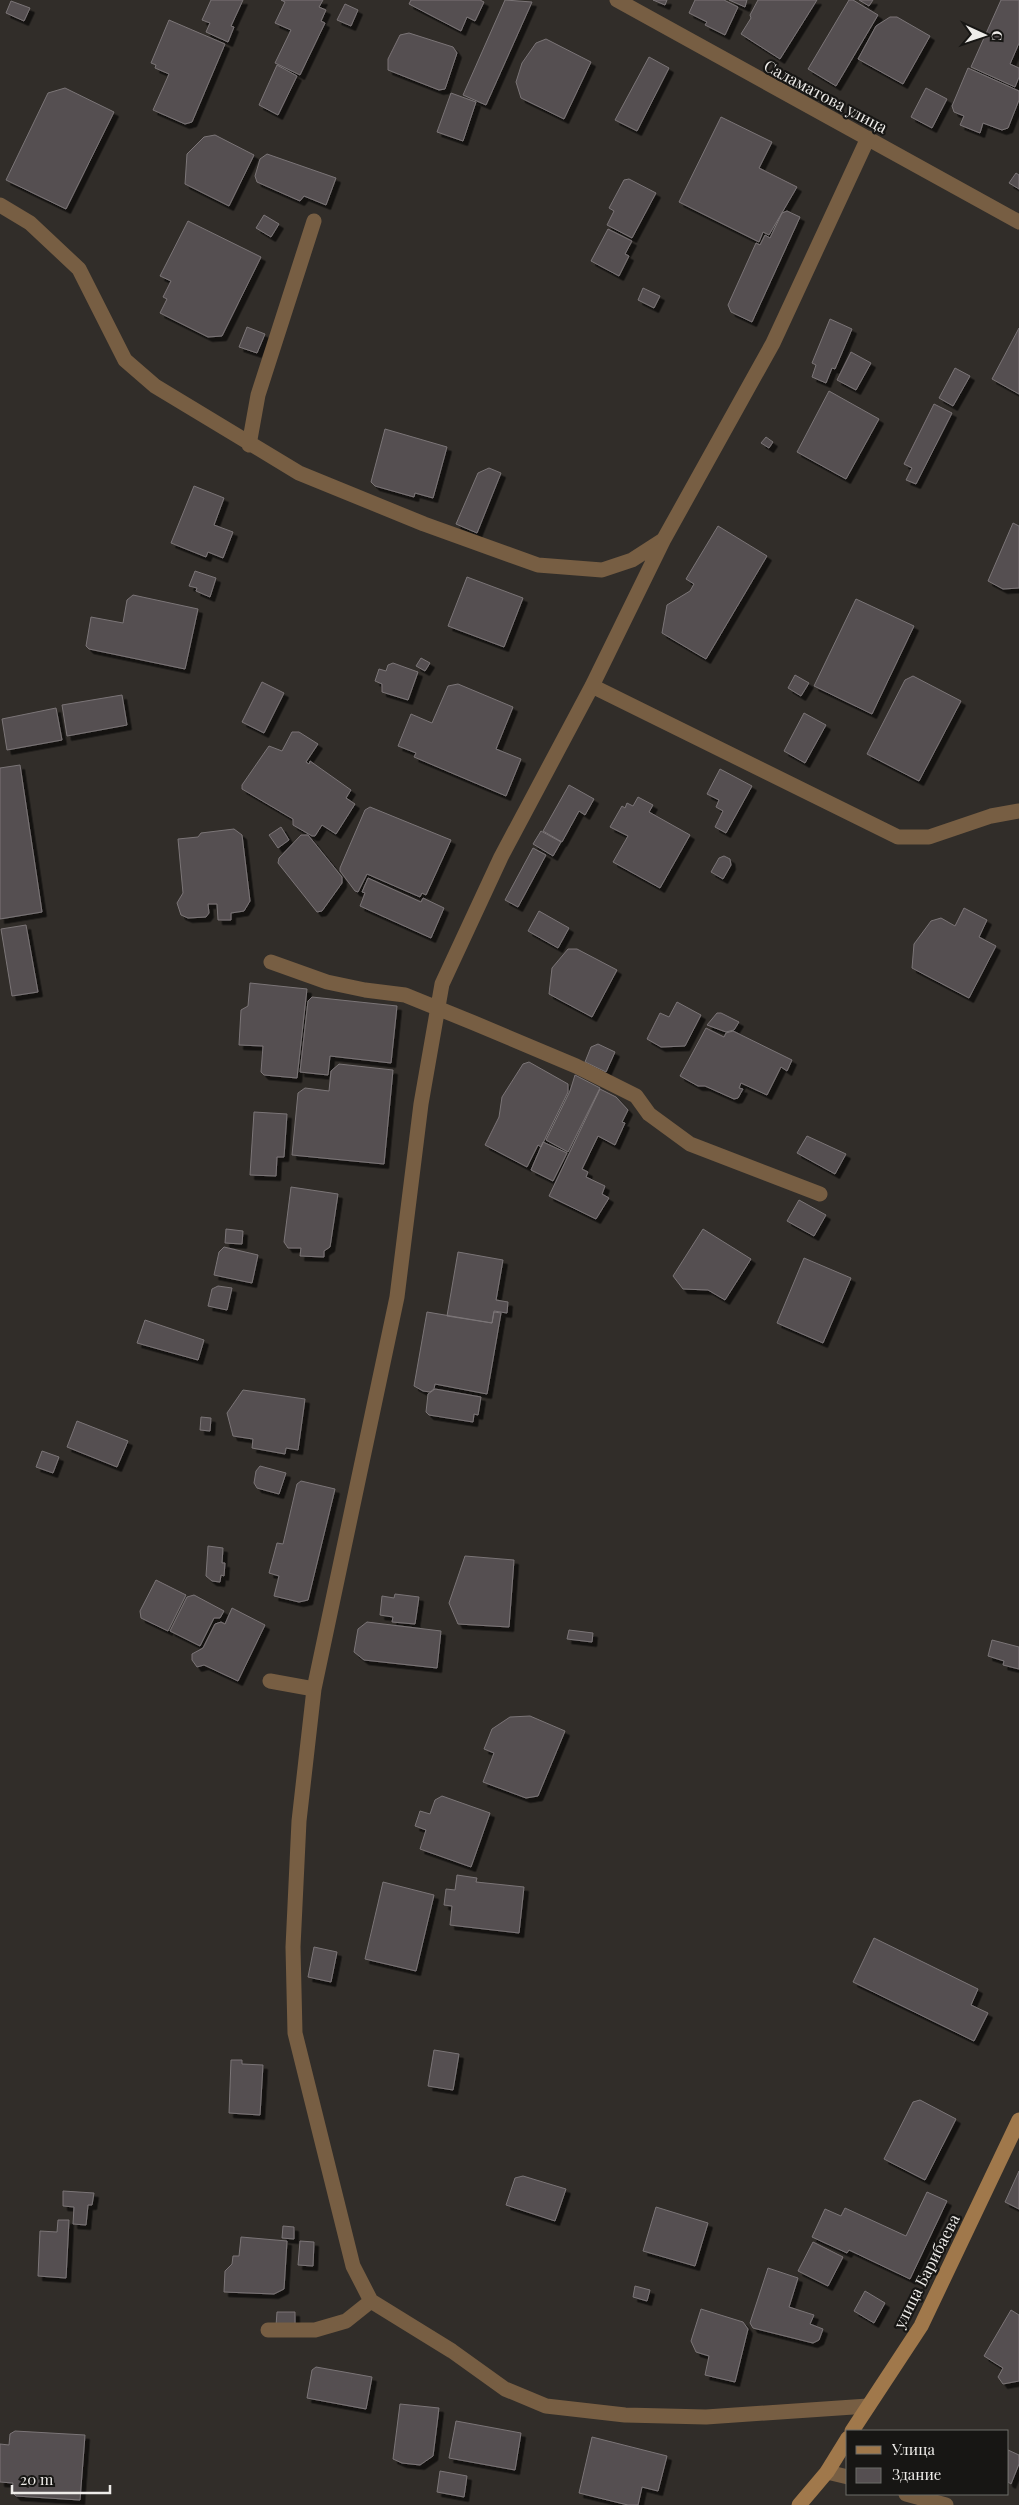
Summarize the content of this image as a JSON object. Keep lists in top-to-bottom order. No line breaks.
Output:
{"streets":{"street":["Саламатова улица","улица Барибаева"]},"legend":["Улица","Здание"],"scale_bar":"20 m","north":"right"}
